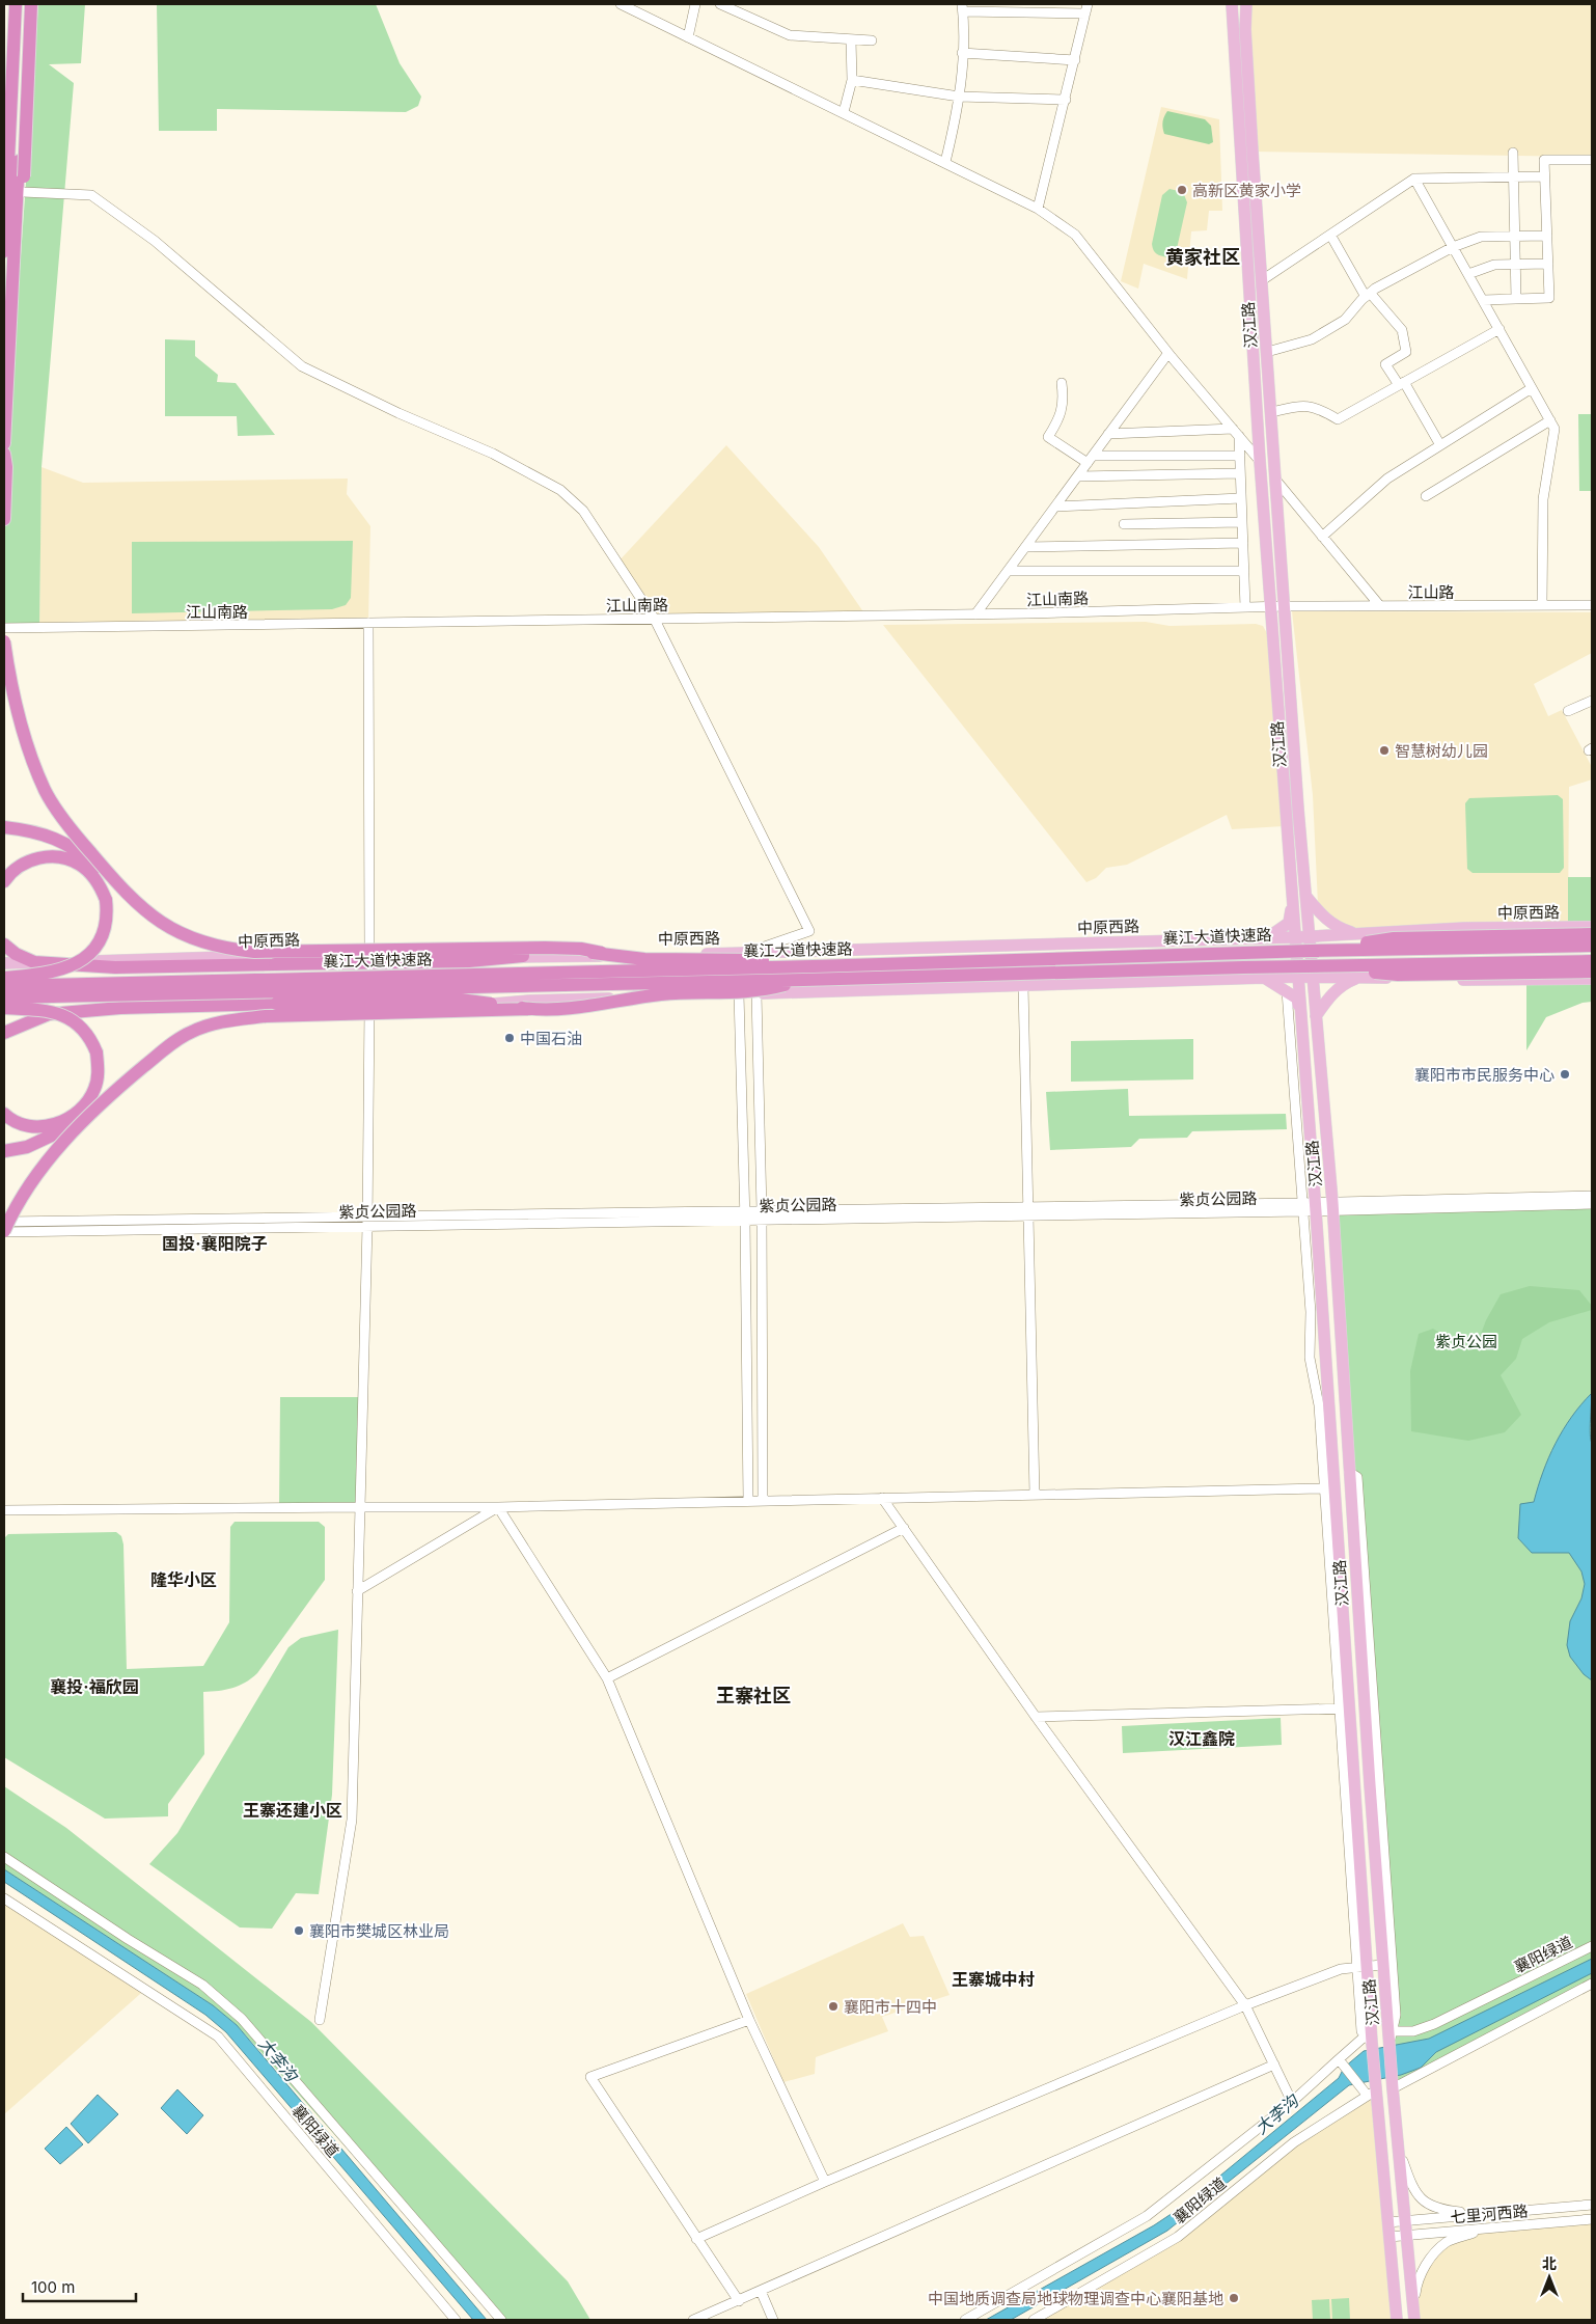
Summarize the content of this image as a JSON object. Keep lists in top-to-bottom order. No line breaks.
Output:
{"streets":{"highway":["襄江大道快速路"],"main road":["汉江路","中原西路"],"street":["江山路","江山南路","紫贞公园路","襄阳绿道","七里河西路"]},"crossings":[["汉江路","江山路"],["汉江路","江山南路"],["汉江路","中原西路"],["汉江路","紫贞公园路"],["汉江路","襄阳绿道"],["汉江路","七里河西路"],["江山路","江山南路"]],"districts":["黄家社区","国投·襄阳院子","隆华小区","襄投·福欣园","王寨社区","汉江鑫院","王寨还建小区","王寨城中村"],"water":["大李沟"],"parks":["紫贞公园"],"places":["高新区黄家小学","智慧树幼儿园","中国石油","襄阳市市民服务中心","襄阳市樊城区林业局","襄阳市十四中","中国地质调查局地球物理调查中心襄阳基地"],"scale_bar":"100 m","north":"top"}
